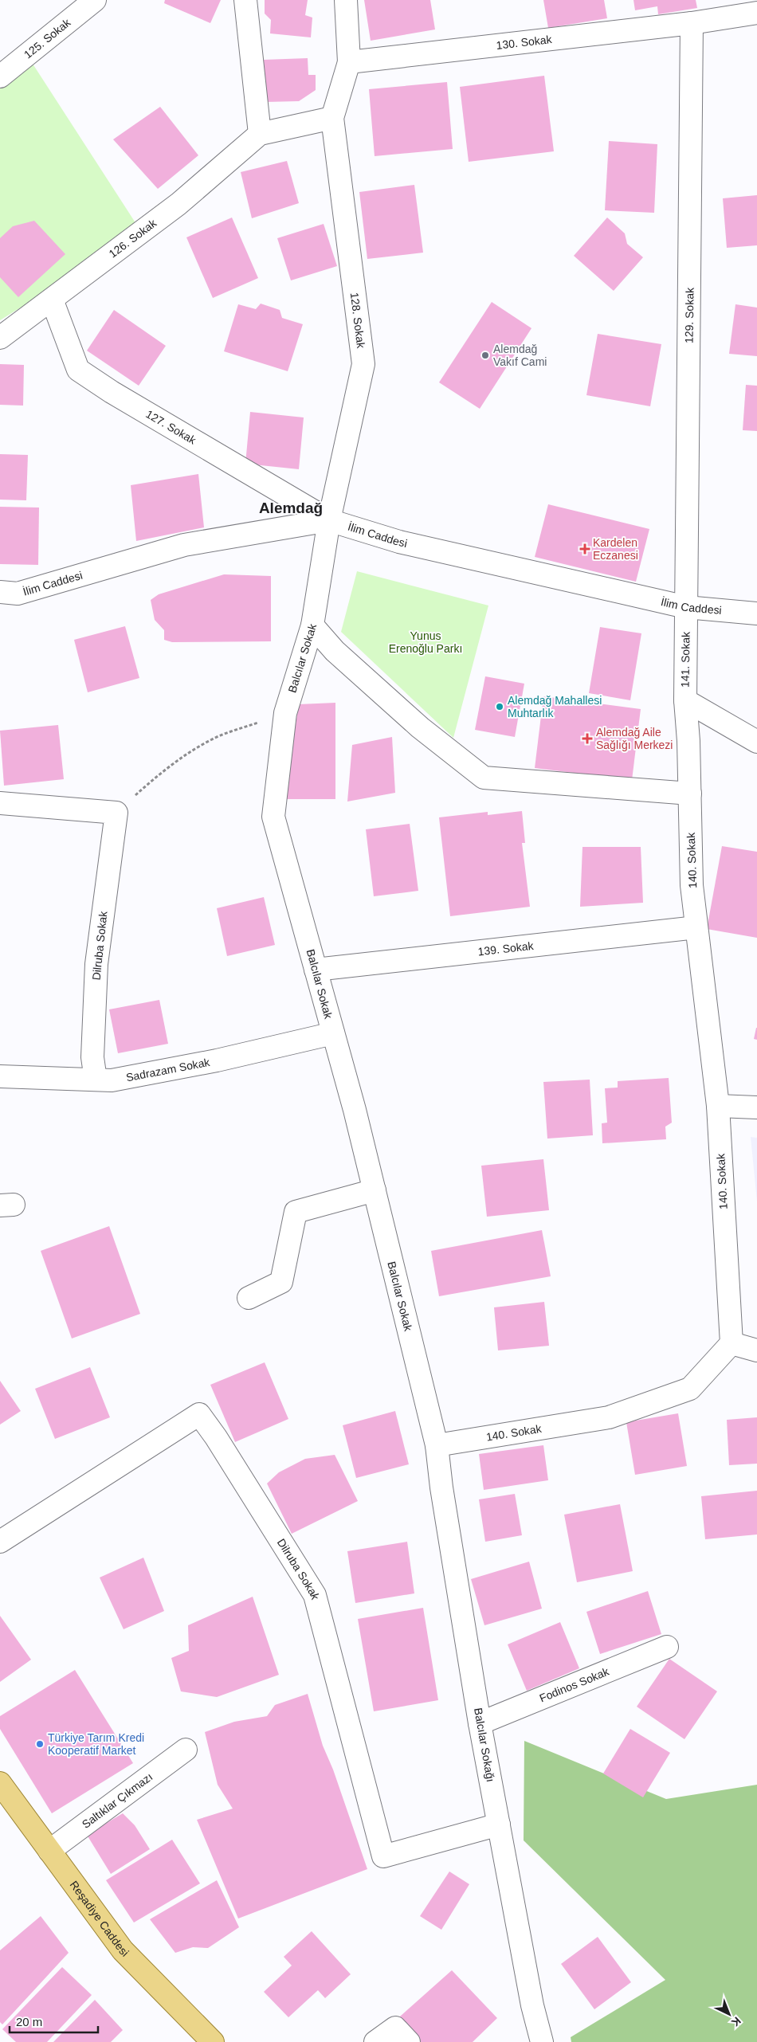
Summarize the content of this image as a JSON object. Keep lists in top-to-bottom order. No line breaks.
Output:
{"streets":{"main road":["Reşadiye Caddesi"],"street":["125. Sokak","130. Sokak","126. Sokak","129. Sokak","128. Sokak","127. Sokak","İlim Caddesi","Balcılar Sokak","141. Sokak","140. Sokak","Dilruba Sokak","139. Sokak","Sadrazam Sokak","Fodinos Sokak","Balcılar Sokağı","Saltıklar Çıkmazı"]},"crossings":[["130. Sokak","129. Sokak"],["126. Sokak","128. Sokak"],["126. Sokak","127. Sokak"],["129. Sokak","İlim Caddesi"],["129. Sokak","141. Sokak"],["128. Sokak","127. Sokak"],["128. Sokak","İlim Caddesi"],["128. Sokak","Balcılar Sokak"],["127. Sokak","İlim Caddesi"],["127. Sokak","Balcılar Sokak"],["İlim Caddesi","Balcılar Sokak"],["İlim Caddesi","141. Sokak"],["Balcılar Sokak","140. Sokak"],["Balcılar Sokak","139. Sokak"],["Balcılar Sokak","Sadrazam Sokak"],["Balcılar Sokak","Balcılar Sokağı"],["141. Sokak","140. Sokak"],["140. Sokak","139. Sokak"],["140. Sokak","Balcılar Sokağı"],["Dilruba Sokak","Sadrazam Sokak"],["Dilruba Sokak","Balcılar Sokağı"],["Fodinos Sokak","Balcılar Sokağı"],["Saltıklar Çıkmazı","Reşadiye Caddesi"]],"districts":["Alemdağ"],"parks":["Yunus Erenoğlu Parkı"],"places":{"other":["Alemdağ Vakıf Cami","Alemdağ Mahallesi Muhtarlık","Türkiye Tarım Kredi Kooperatif Market"],"health":["Kardelen Eczanesi","Alemdağ Aile Sağlığı Merkezi"]},"scale_bar":"20 m","north":"bottom right"}
